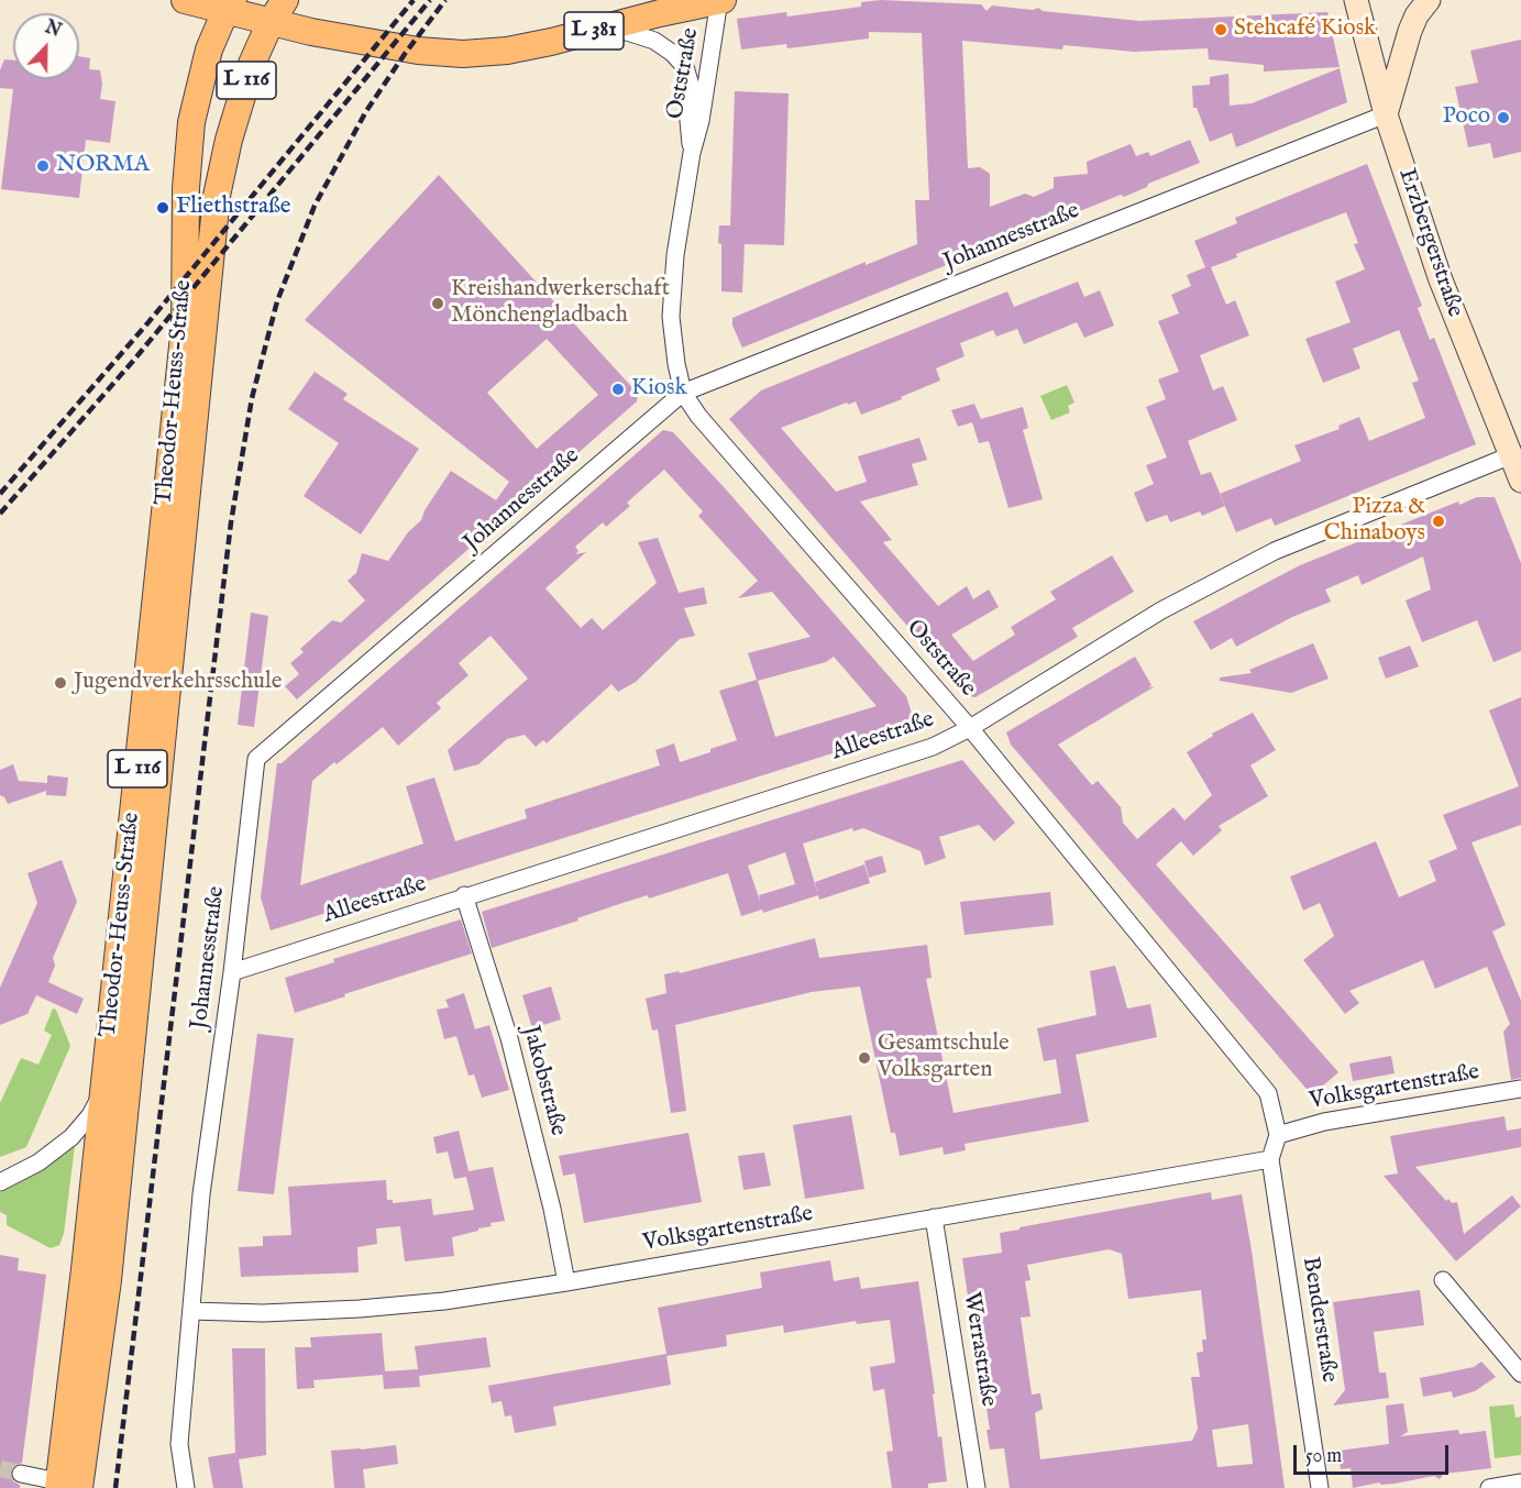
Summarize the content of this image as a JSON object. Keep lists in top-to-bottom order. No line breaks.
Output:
{"streets":{"main road":["L 381","L 116","Erzbergerstraße","Theodor-Heuss-Straße"],"street":["Oststraße","Johannesstraße","Alleestraße","Jakobstraße","Volksgartenstraße","Benderstraße","Werrastraße"]},"crossings":[["L 381","Oststraße"],["L 381","Theodor-Heuss-Straße"],["Oststraße","Johannesstraße"],["Oststraße","Alleestraße"],["Oststraße","Volksgartenstraße"],["Johannesstraße","Erzbergerstraße"],["Johannesstraße","Alleestraße"],["Johannesstraße","Volksgartenstraße"],["Erzbergerstraße","Alleestraße"],["Alleestraße","Jakobstraße"],["Jakobstraße","Volksgartenstraße"],["Volksgartenstraße","Benderstraße"],["Volksgartenstraße","Werrastraße"]],"places":["Stehcafé Kiosk","Poco","NORMA","Fliethstraße","Kreishandwerkerschaft Mönchengladbach","Kiosk","Pizza & Chinaboys","Jugendverkehrsschule","Gesamtschule Volksgarten"],"scale_bar":"50 m","north":"top"}
